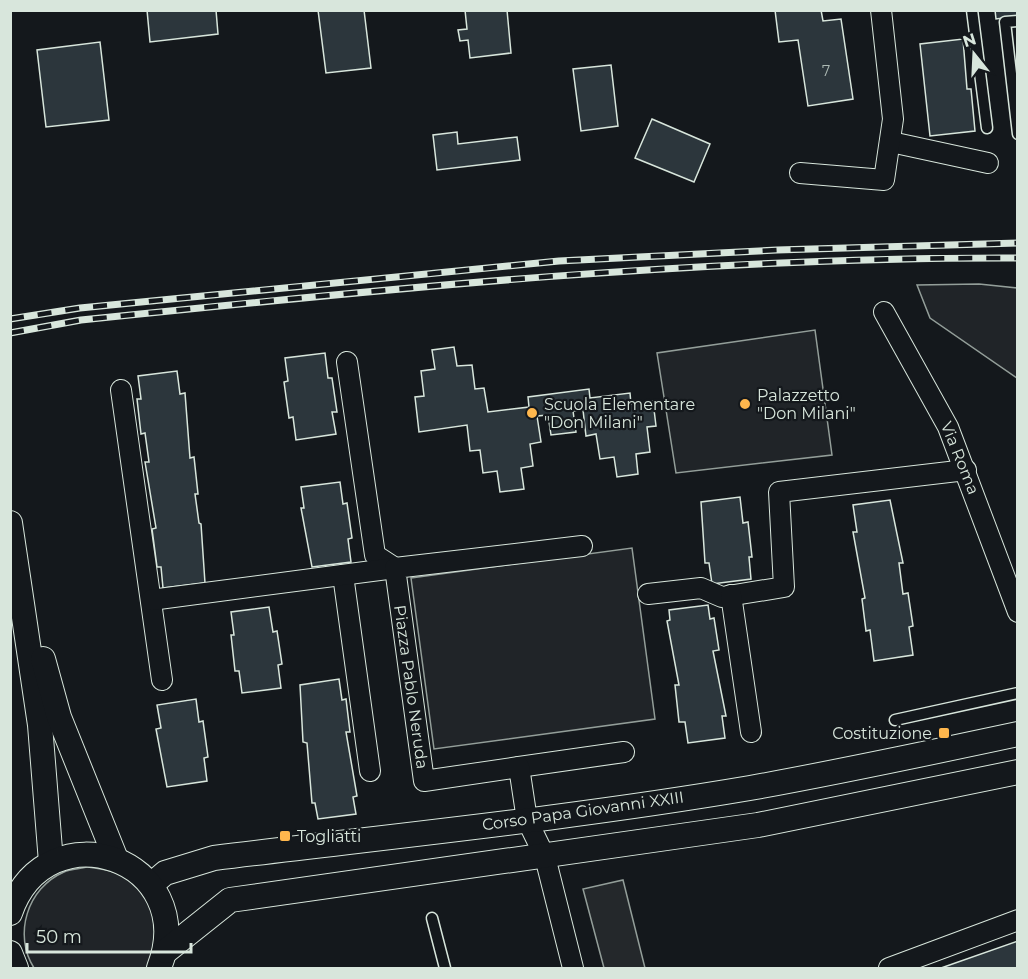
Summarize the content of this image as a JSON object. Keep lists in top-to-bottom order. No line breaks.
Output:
{"streets":{"street":["Via Roma","Piazza Pablo Neruda","Corso Papa Giovanni XXIII"]},"places":{"other":["Palazzetto \"Don Milani\"","Scuola Elementare \"Don Milani\""],"transit":["Costituzione","Togliatti"]},"house_numbers":["7"],"scale_bar":"50 m","north":"top"}
